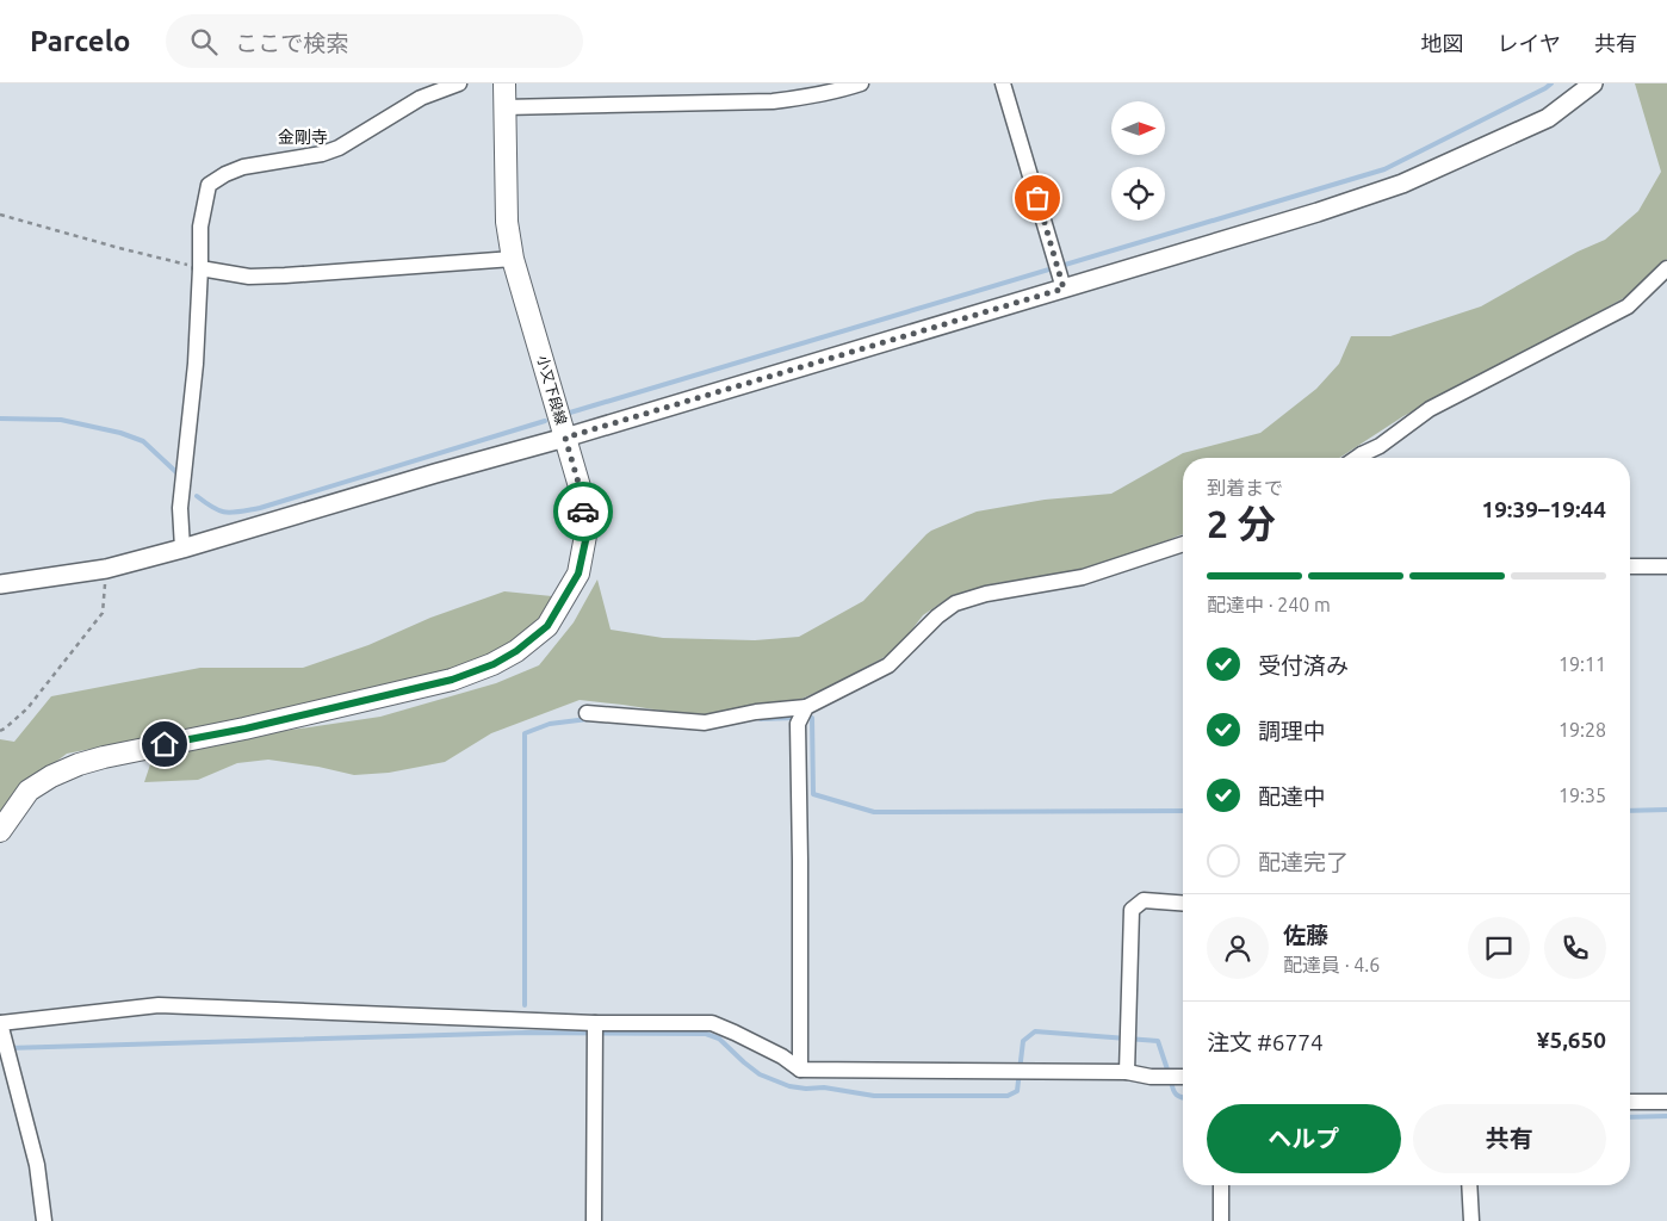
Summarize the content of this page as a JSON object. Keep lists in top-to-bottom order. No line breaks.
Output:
{"streets":{"main road":["小又下段線"]},"districts":["金剛寺"],"north":"right","page":{"header":"Parcelo","search":"ここで検索","nav":["地図","レイヤ","共有"],"heading":["2 分","到着まで","19:39–19:44"],"panel":["佐藤","配達員 · 4.6","注文 #6774","¥5,650"],"bar":"配達中 · 240 m","list":[["受付済み","19:11"],["調理中","19:28"],["配達中","19:35"],"配達完了"],"buttons":["ヘルプ","共有"]}}
